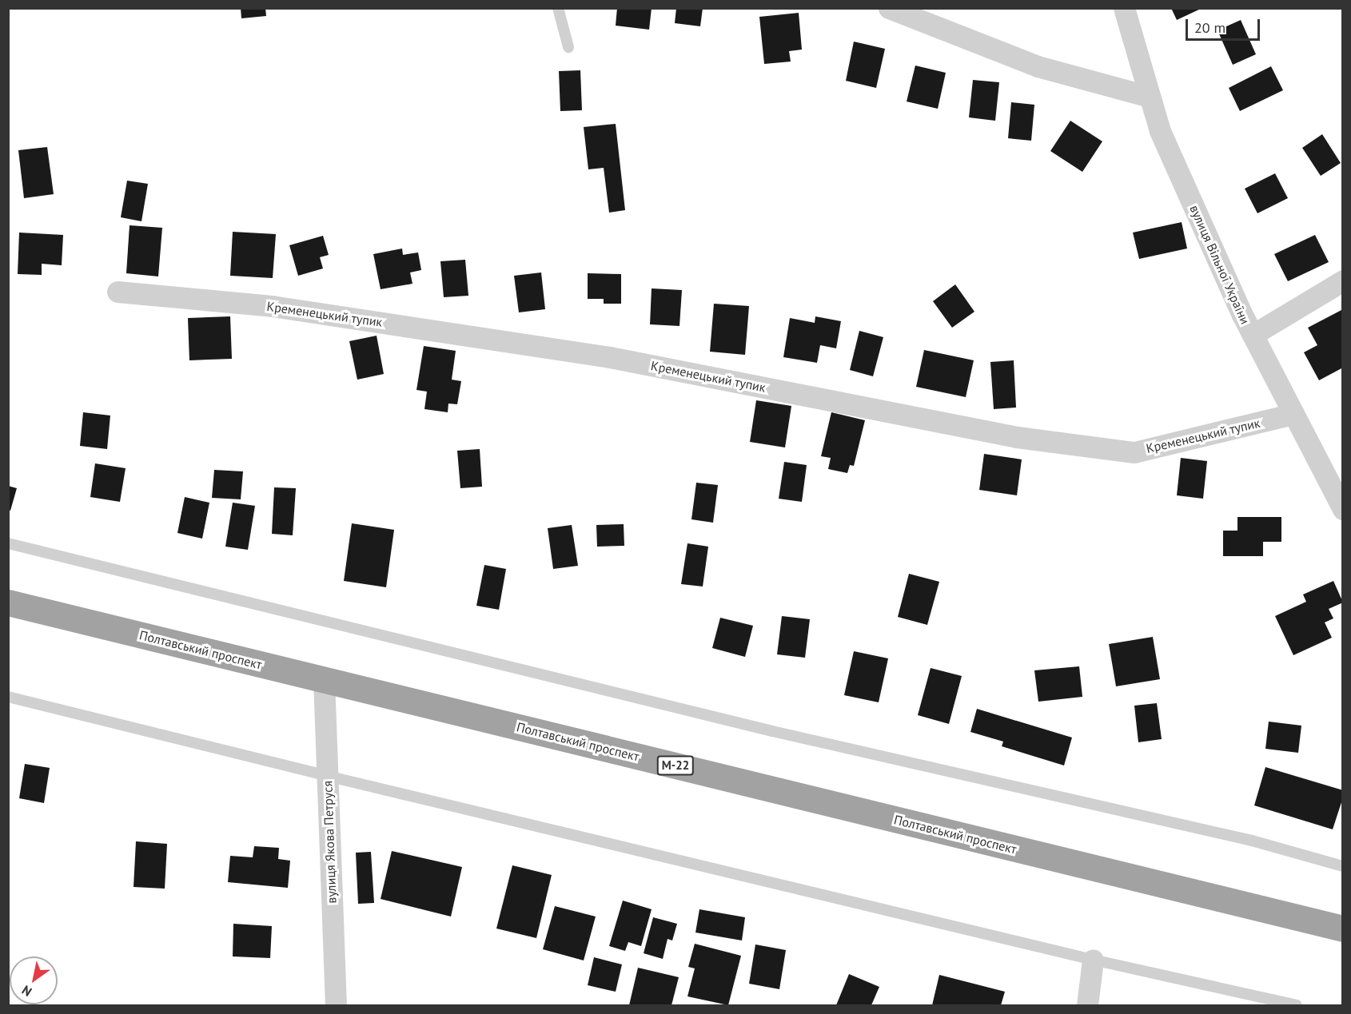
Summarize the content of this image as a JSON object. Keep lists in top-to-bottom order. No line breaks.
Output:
{"streets":{"highway":["Полтавський проспект","М-22"],"street":["вулиця Вільної України","Кременецький тупик","вулиця Якова Петруся"]},"crossings":[["вулиця Вільної України","Кременецький тупик"],["Полтавський проспект","вулиця Якова Петруся"]],"scale_bar":"20 m","north":"bottom left"}
